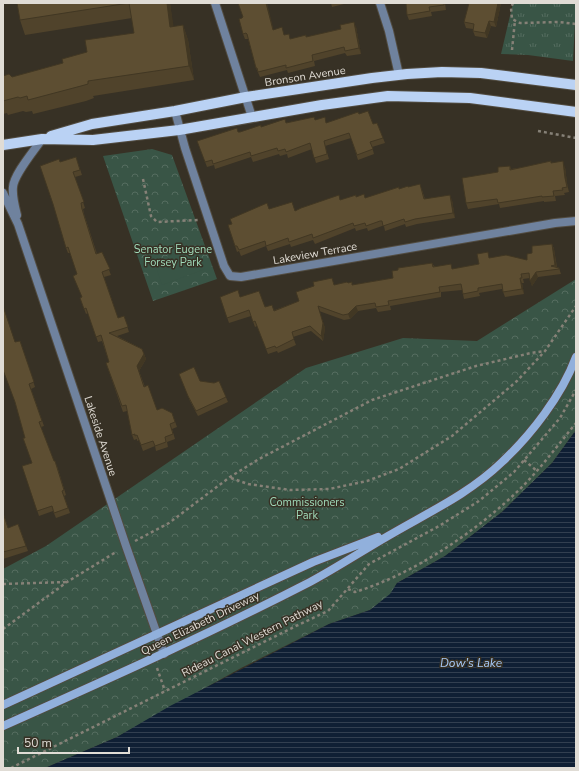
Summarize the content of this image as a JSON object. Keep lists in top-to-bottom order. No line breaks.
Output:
{"streets":{"main road":["Bronson Avenue","Queen Elizabeth Driveway"],"street":["Lakeview Terrace","Lakeside Avenue"],"path":["Rideau Canal Western Pathway"]},"crossings":[["Bronson Avenue","Lakeview Terrace"],["Bronson Avenue","Lakeside Avenue"],["Lakeside Avenue","Queen Elizabeth Driveway"]],"water":["Dow's Lake"],"parks":["Senator Eugene Forsey Park","Commissioners Park"],"scale_bar":"50 m"}
